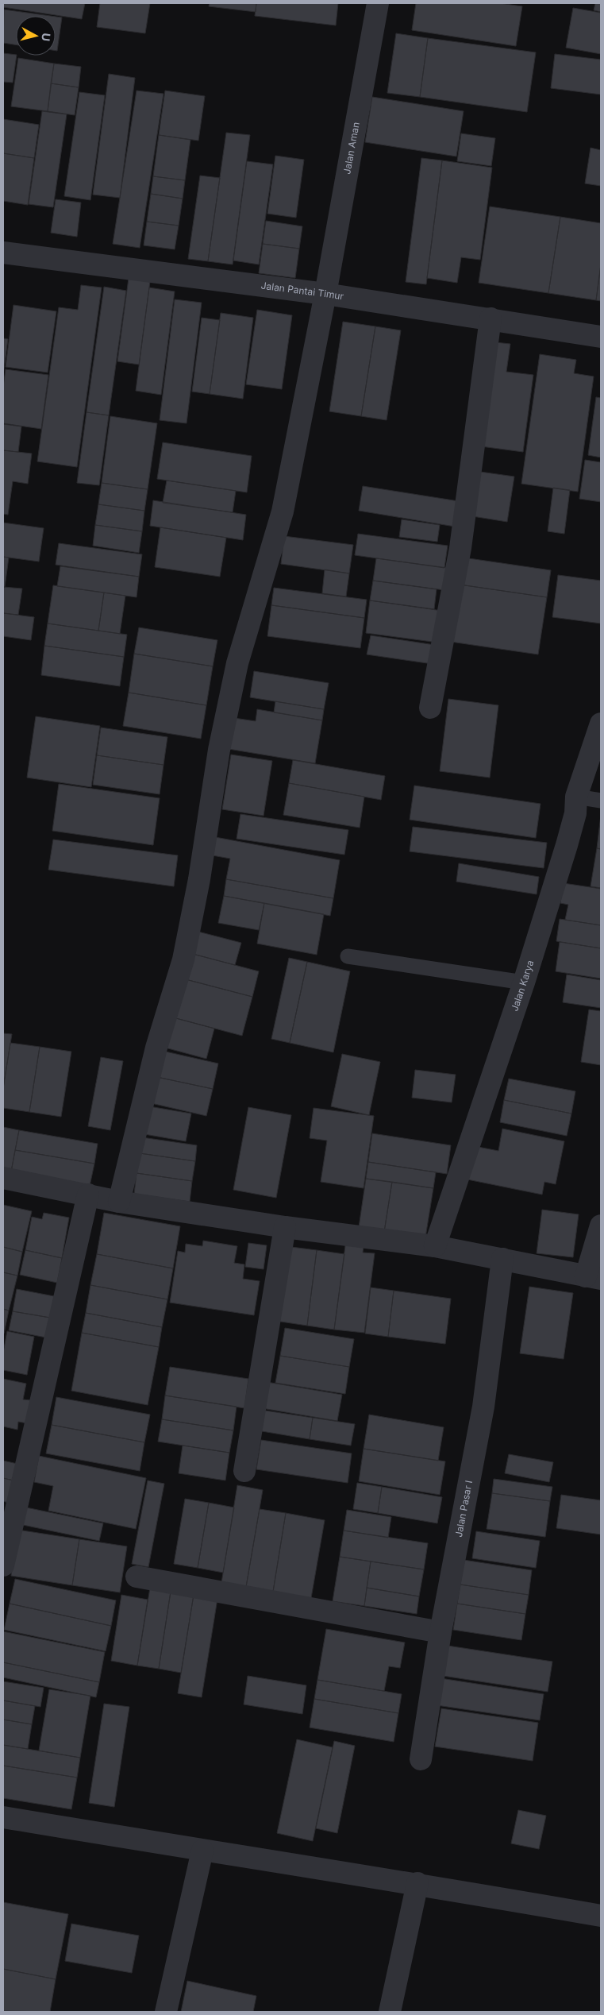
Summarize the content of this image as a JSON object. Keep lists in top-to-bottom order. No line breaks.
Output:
{"streets":{"street":["Jalan Aman","Jalan Pantai Timur","Jalan Karya","Jalan Pasar I"]},"crossings":[["Jalan Aman","Jalan Pantai Timur"]],"north":"right"}
